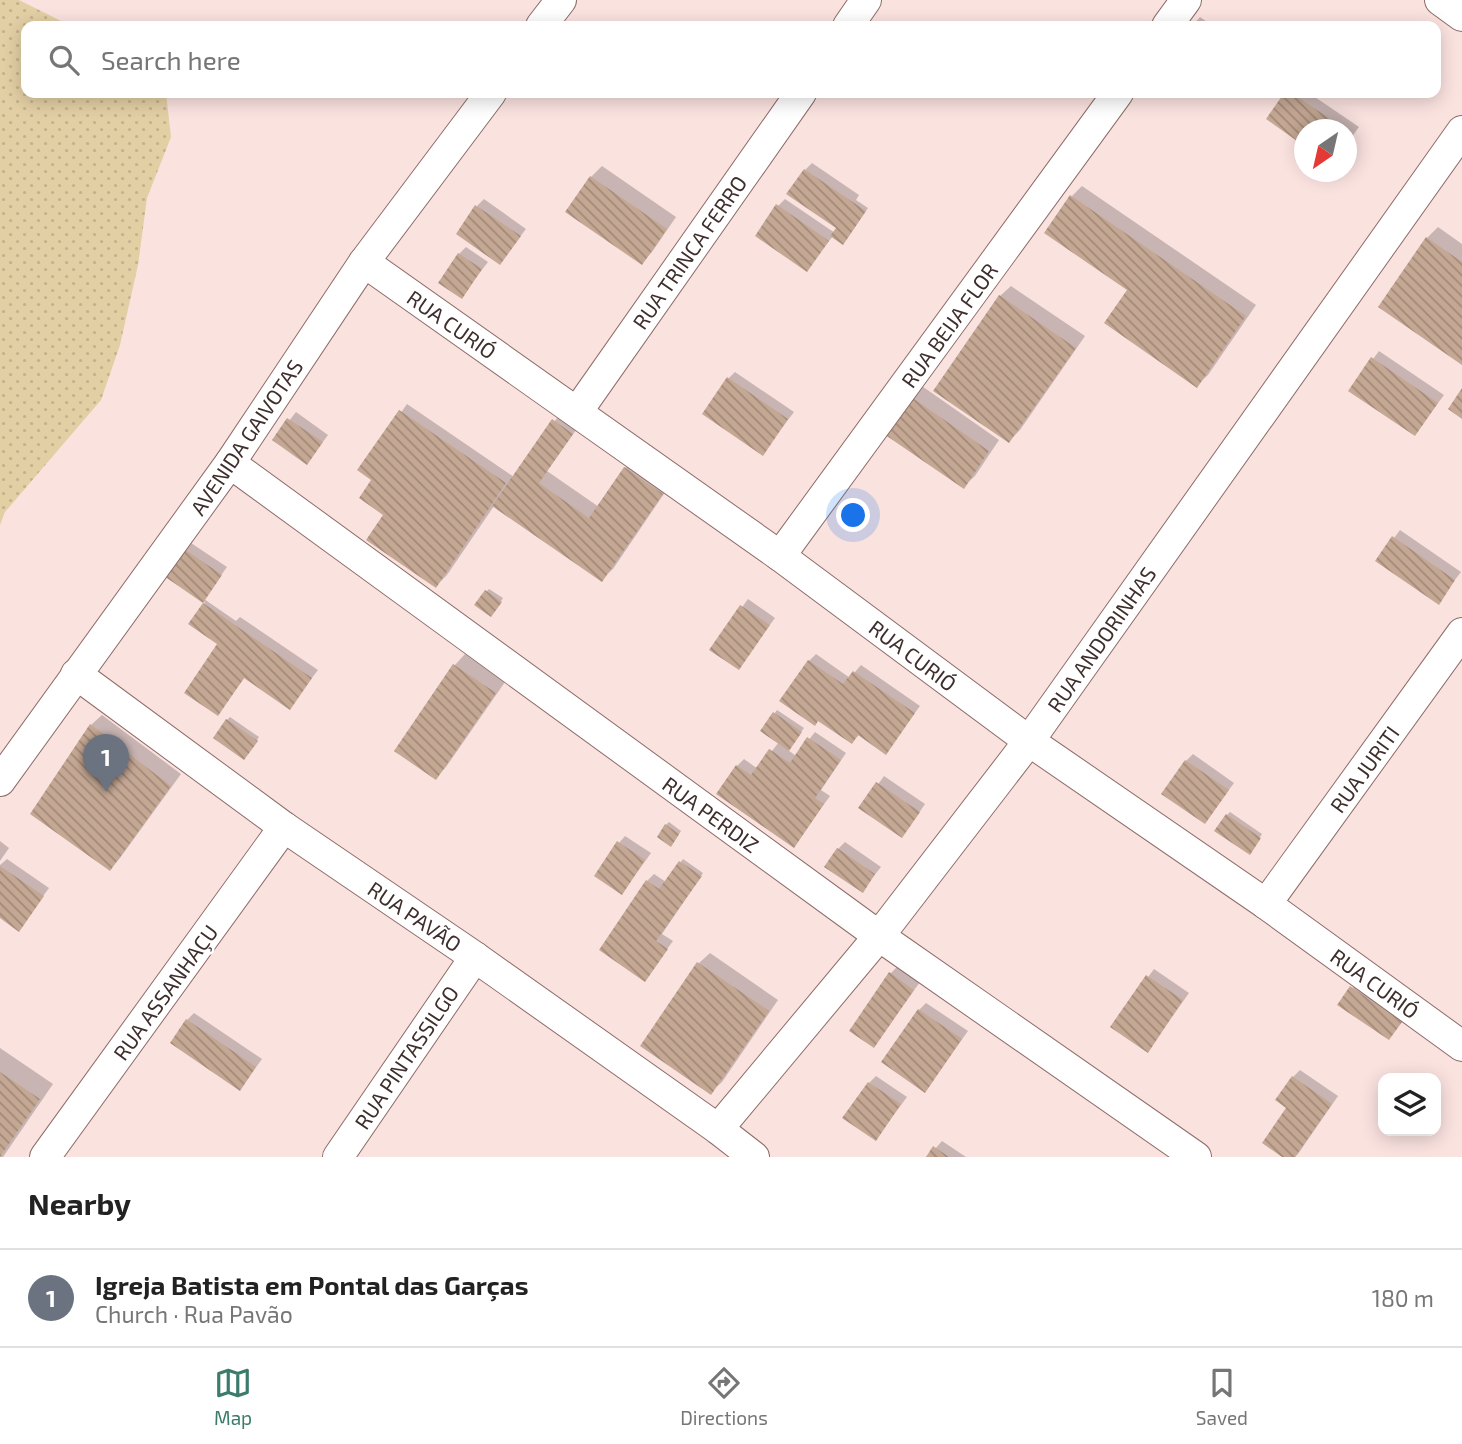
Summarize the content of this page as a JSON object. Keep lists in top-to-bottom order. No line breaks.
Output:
{"streets":{"street":["RUA TRINCA FERRO","RUA CURIÓ","RUA BEIJA FLOR","AVENIDA GAIVOTAS","RUA ANDORINHAS","RUA JURITI","RUA PERDIZ","RUA PAVÃO","RUA ASSANHAÇU","RUA PINTASSILGO"]},"crossings":[["RUA TRINCA FERRO","RUA CURIÓ"],["RUA CURIÓ","RUA BEIJA FLOR"],["RUA CURIÓ","AVENIDA GAIVOTAS"],["RUA CURIÓ","RUA ANDORINHAS"],["RUA CURIÓ","RUA JURITI"],["AVENIDA GAIVOTAS","RUA PERDIZ"],["AVENIDA GAIVOTAS","RUA PAVÃO"],["RUA ANDORINHAS","RUA PERDIZ"],["RUA ANDORINHAS","RUA PAVÃO"],["RUA PAVÃO","RUA ASSANHAÇU"],["RUA PAVÃO","RUA PINTASSILGO"]],"north":"bottom left","page":{"search":"Search here","pins":"1","heading":"Nearby","list":[{"mark":"1","name":"Igreja Batista em Pontal das Garças","note":"Church · Rua Pavão","value":"180 m"}],"nav":["Map","Directions","Saved"]}}
